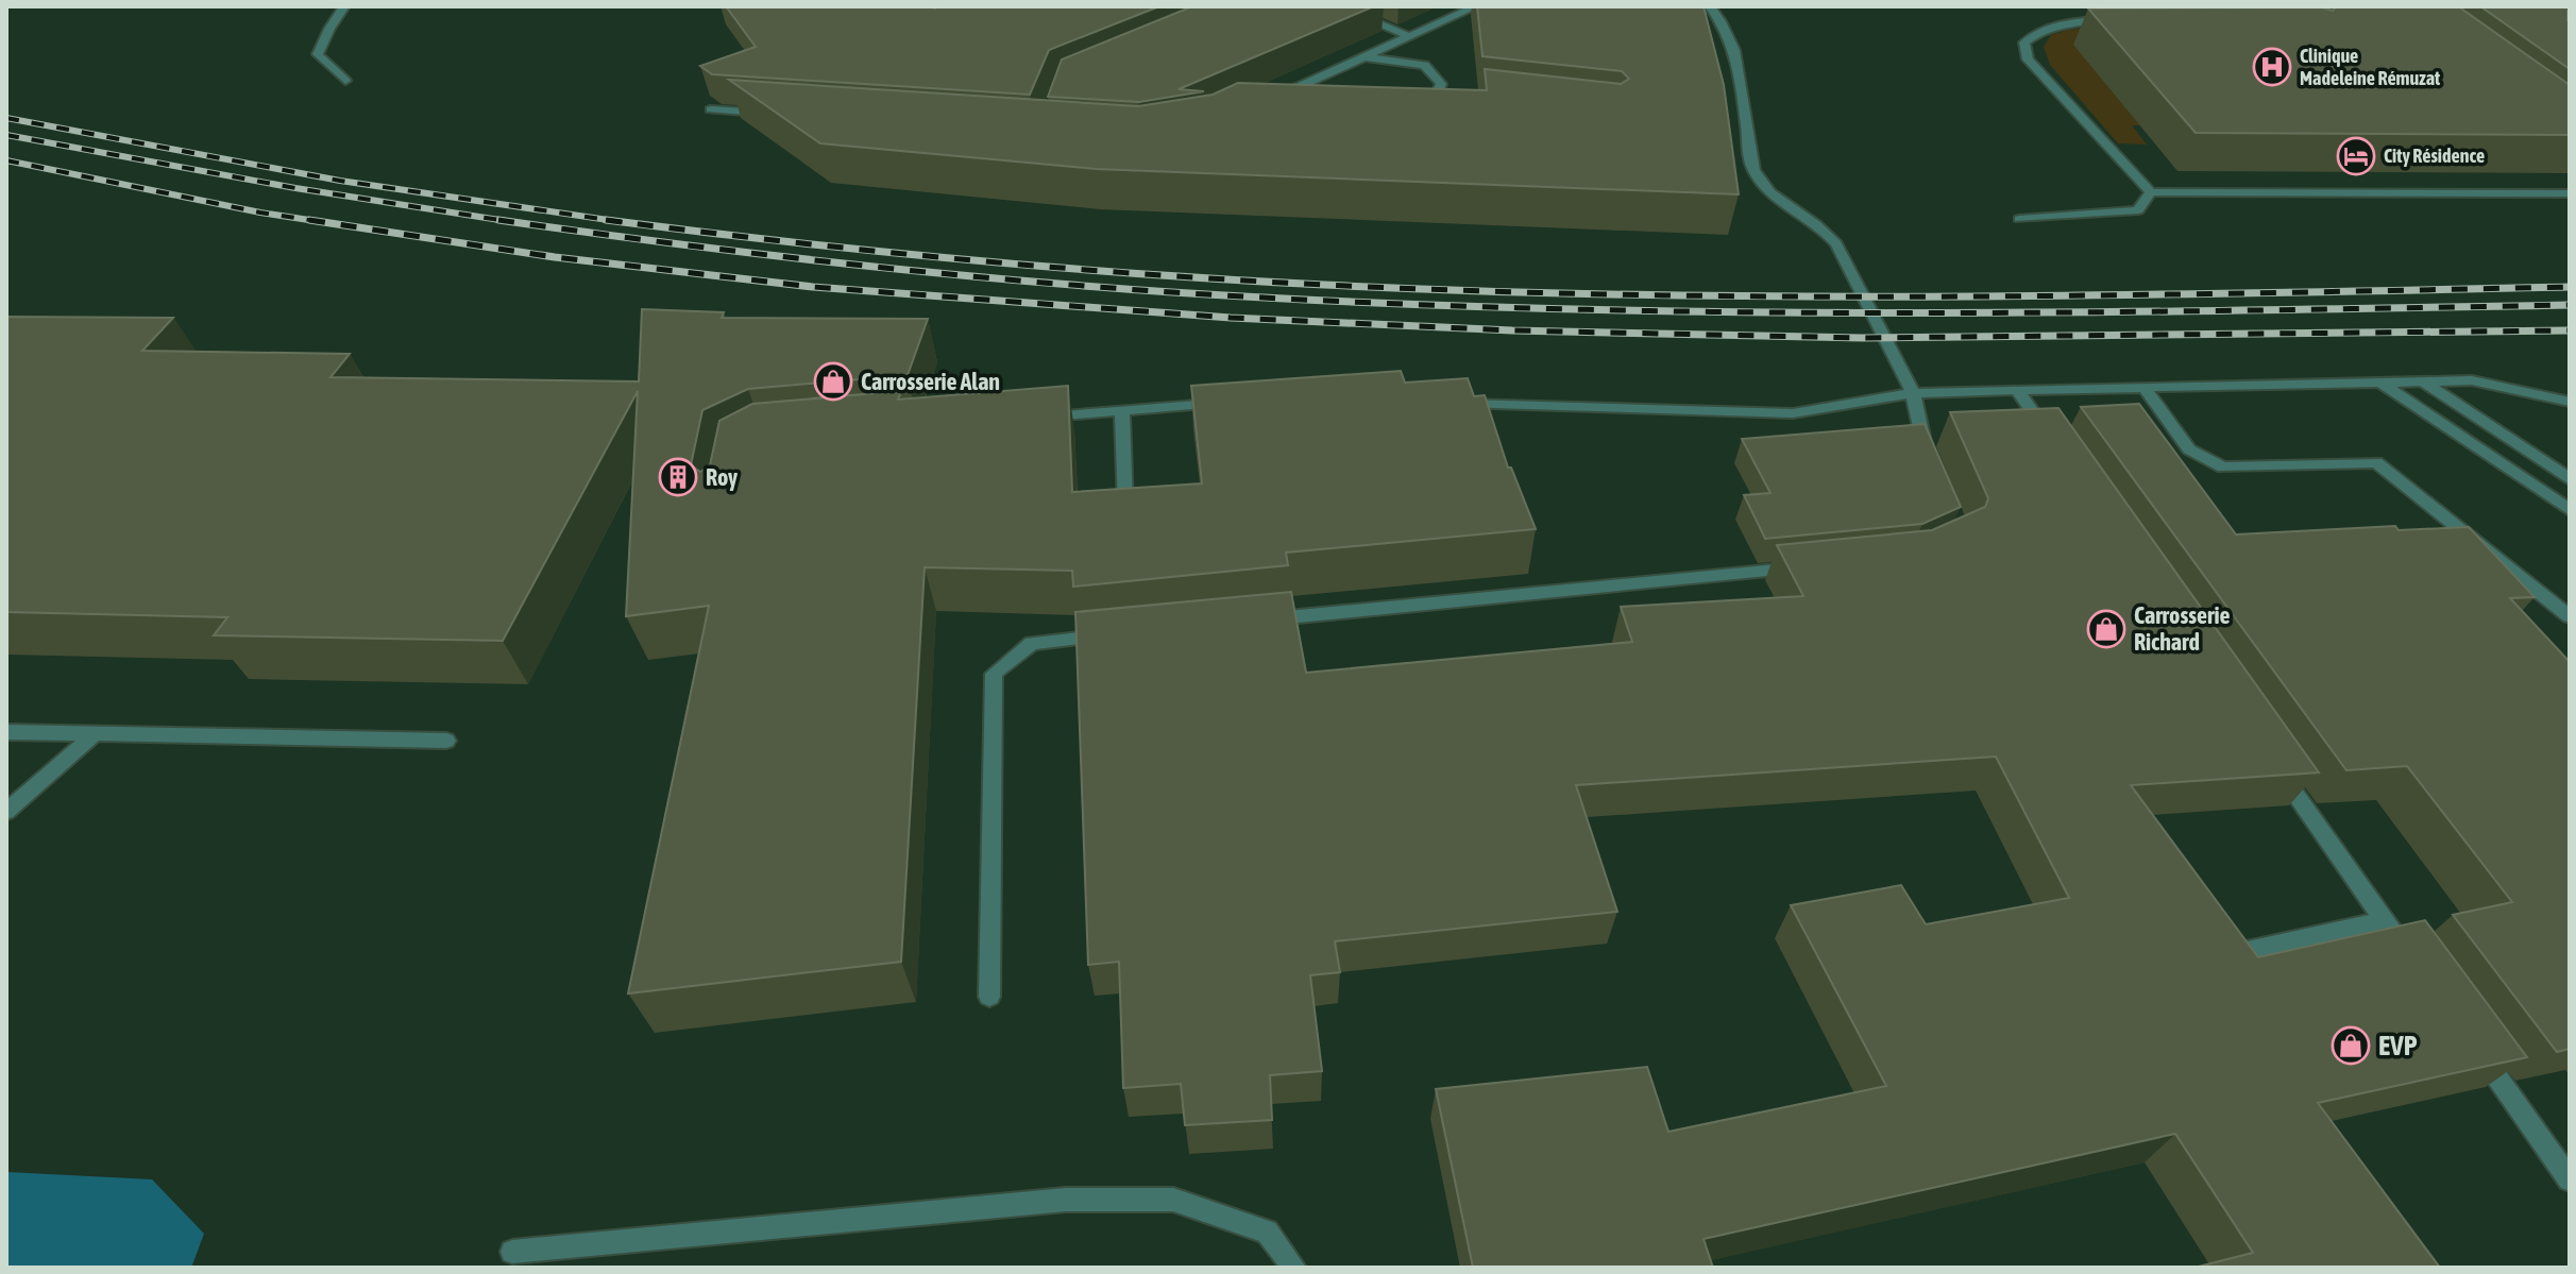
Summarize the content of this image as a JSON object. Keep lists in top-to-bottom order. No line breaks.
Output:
{"places":{"hospital":["Clinique Madeleine Rémuzat"],"hotel":["City Résidence"],"shop":["Carrosserie Alan","Carrosserie Richard","EVP"],"building":["Roy"]}}
